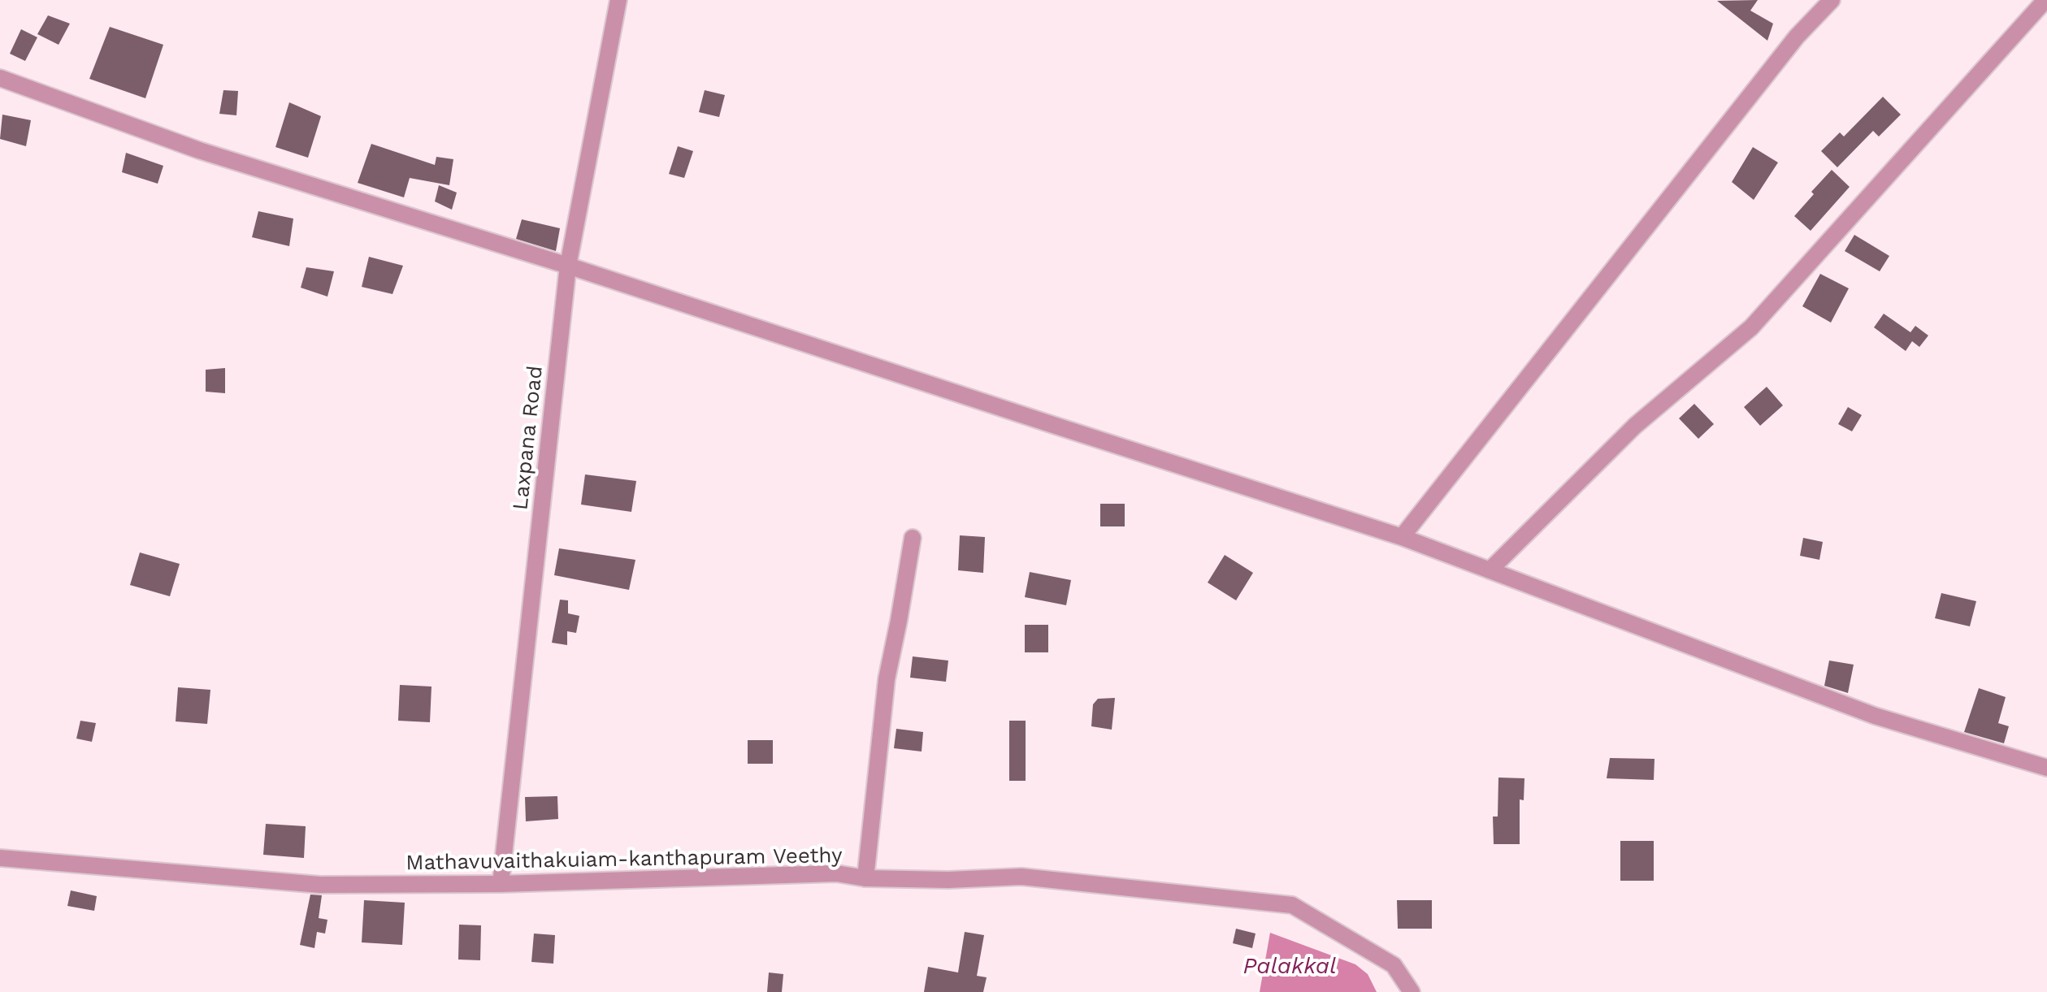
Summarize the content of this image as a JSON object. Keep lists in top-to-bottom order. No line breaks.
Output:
{"streets":{"street":["Laxpana Road","Mathavuvaithakuiam-kanthapuram Veethy"]},"crossings":[["Laxpana Road","Mathavuvaithakuiam-kanthapuram Veethy"]],"water":["Palakkal"]}
